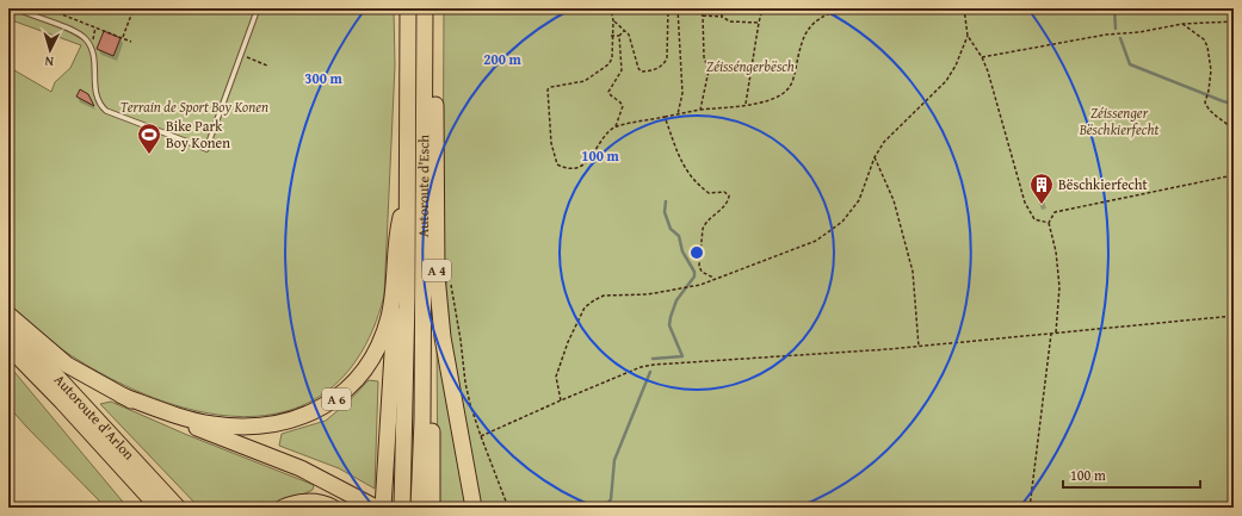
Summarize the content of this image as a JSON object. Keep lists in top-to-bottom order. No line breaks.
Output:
{"streets":{"highway":["Autoroute d'Esch","A 4","A 6","Autoroute d'Arlon"]},"crossings":[["Autoroute d'Esch","A 4"],["Autoroute d'Esch","A 6"]],"parks":["Zéisséngerbësch","Terrain de Sport Boy Konen","Zéissenger Bëschkierfecht"],"places":{"sports":["Bike Park Boy Konen"],"building":["Bëschkierfecht"]},"scale_bar":"100 m","north":"bottom","rings":["200 m","300 m","100 m"]}
